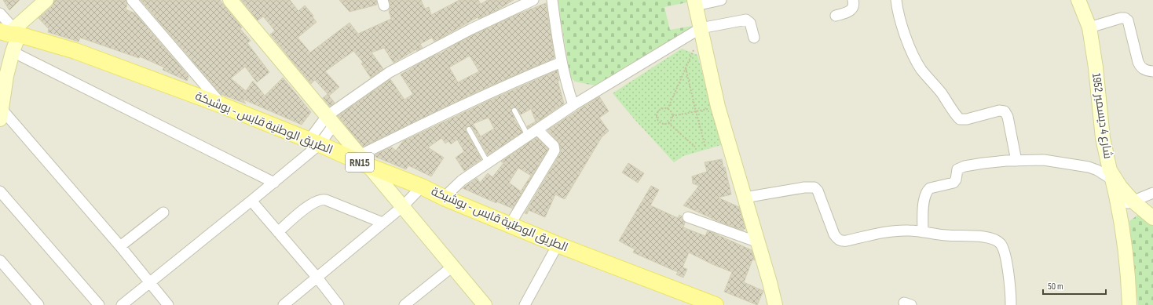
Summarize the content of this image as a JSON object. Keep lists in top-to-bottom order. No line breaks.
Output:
{"streets":{"main road":["الطريق الوطنية قابس - بوشبكة","RN15"],"street":["شارع 4 ديسمبر 1952"]},"scale_bar":"50 m"}
